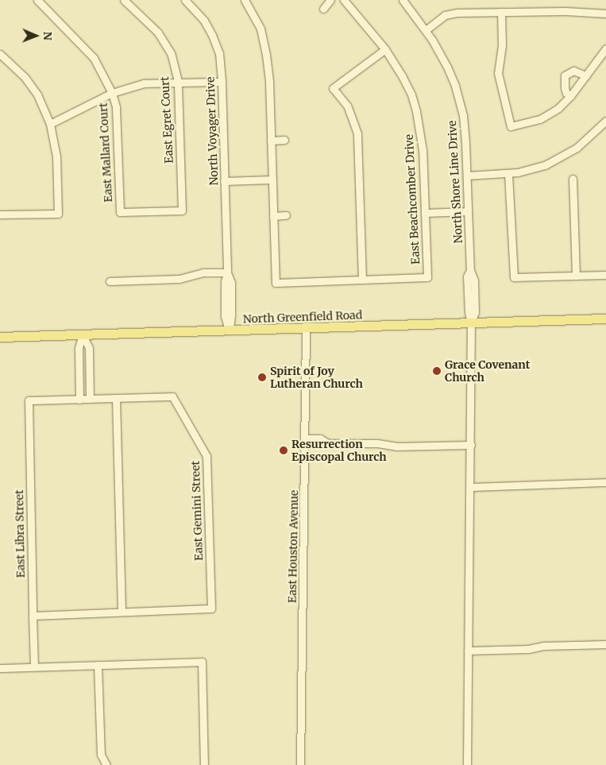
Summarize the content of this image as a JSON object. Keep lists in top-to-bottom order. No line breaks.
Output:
{"streets":{"main road":["North Greenfield Road"],"street":["East Egret Court","North Voyager Drive","East Mallard Court","North Shore Line Drive","East Beachcomber Drive","East Gemini Street","East Libra Street","East Houston Avenue"]},"crossings":[["East Egret Court","East Mallard Court"],["North Voyager Drive","North Greenfield Road"],["North Shore Line Drive","North Greenfield Road"],["North Greenfield Road","East Houston Avenue"]],"places":["Grace Covenant Church","Spirit of Joy Lutheran Church","Resurrection Episcopal Church"],"north":"right"}
